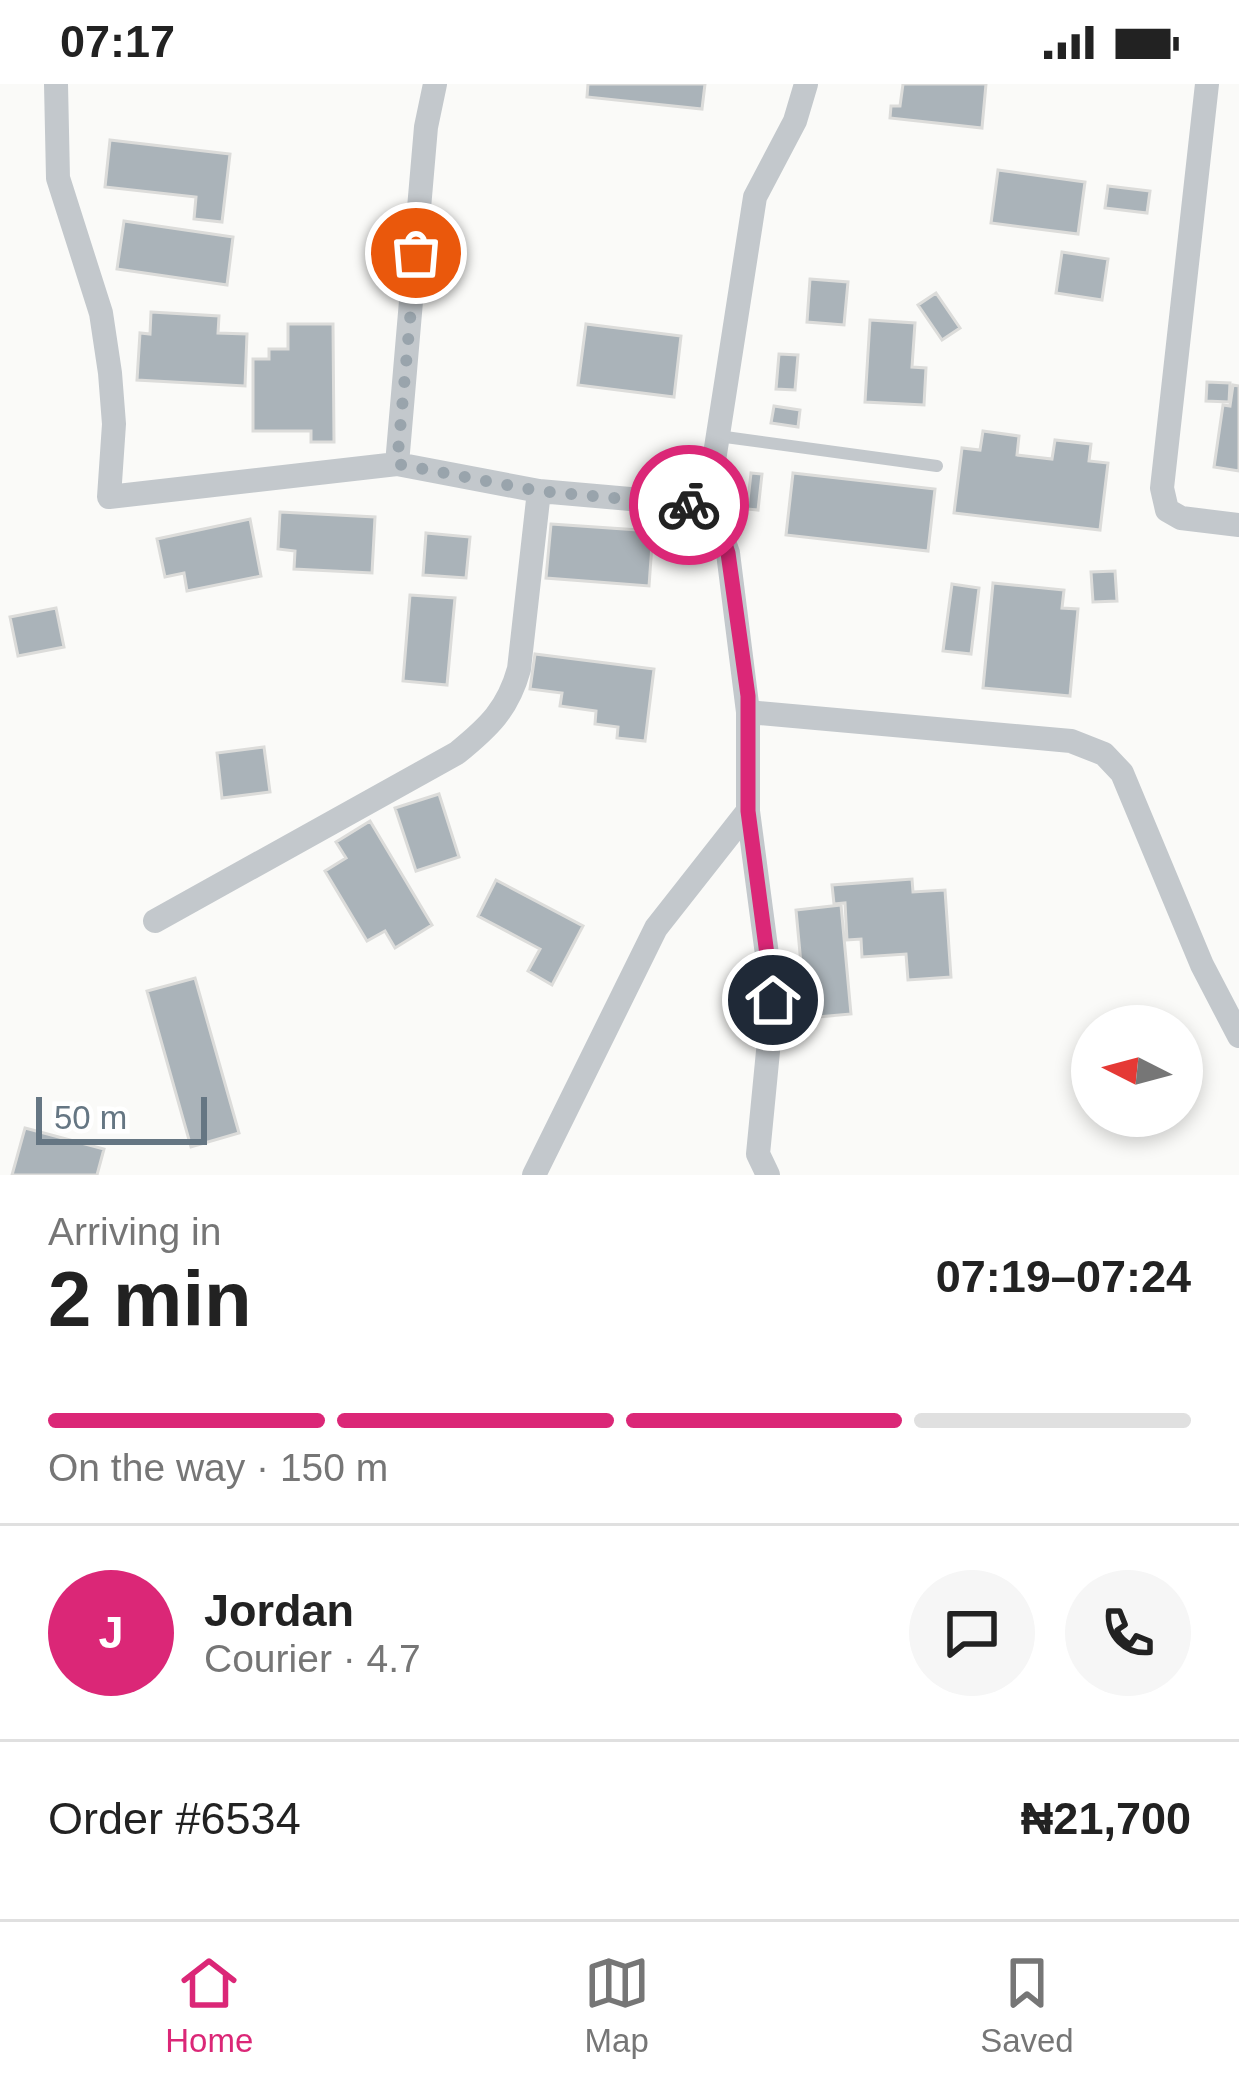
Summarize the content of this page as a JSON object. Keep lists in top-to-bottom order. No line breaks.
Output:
{"scale_bar":"50 m","north":"left","page":{"status":"07:17","scale":"50 m","heading":["2 min","Arriving in","07:19–07:24"],"panel":["Jordan","Courier · 4.7","Order #6534","₦21,700"],"bar":"On the way · 150 m","round":"J","tabs":["Home","Map","Saved"]}}
